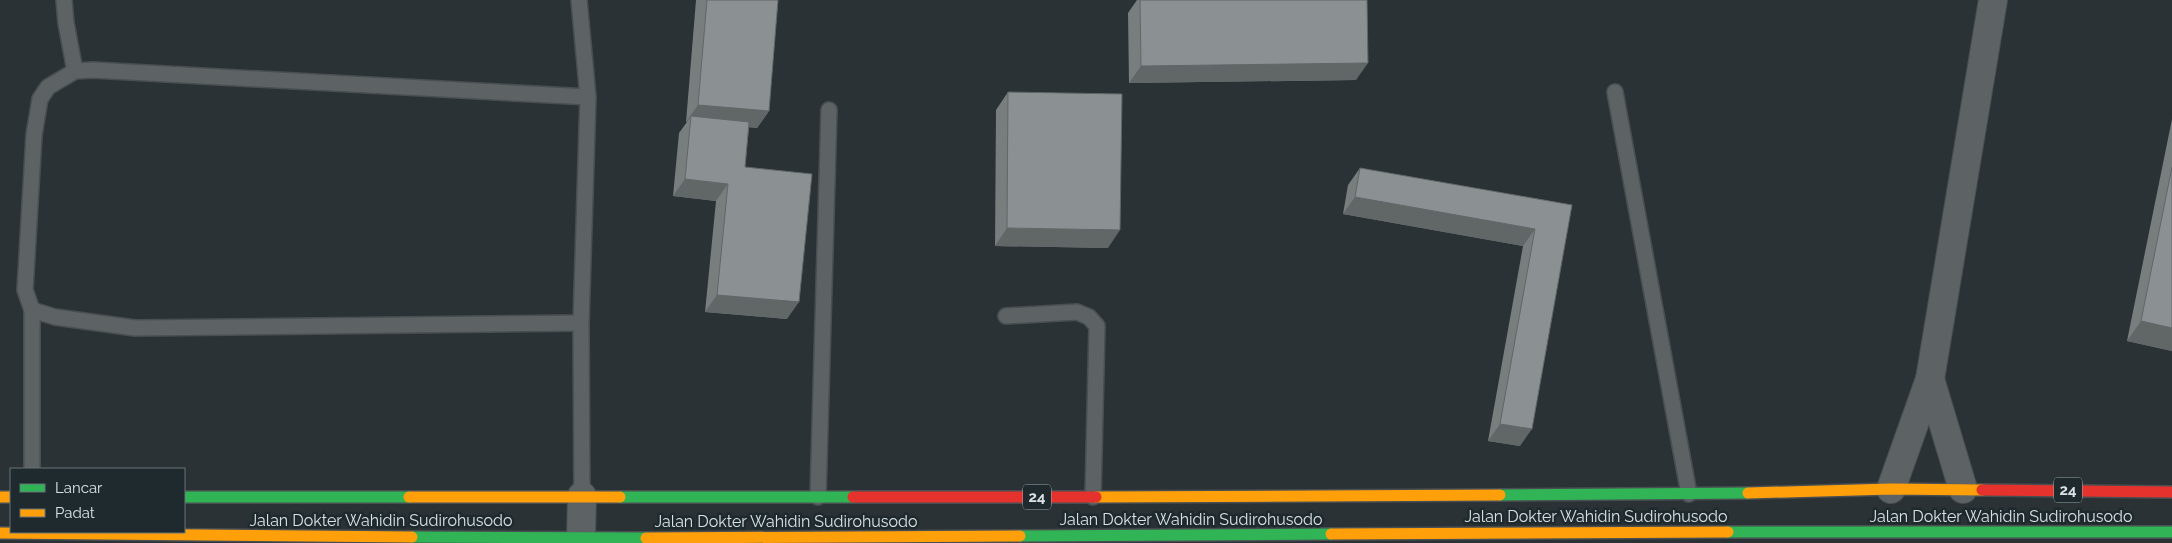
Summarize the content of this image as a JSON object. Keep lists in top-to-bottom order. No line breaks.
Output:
{"streets":{"highway":["24","Jalan Dokter Wahidin Sudirohusodo"]},"legend":["Lancar","Padat"]}
